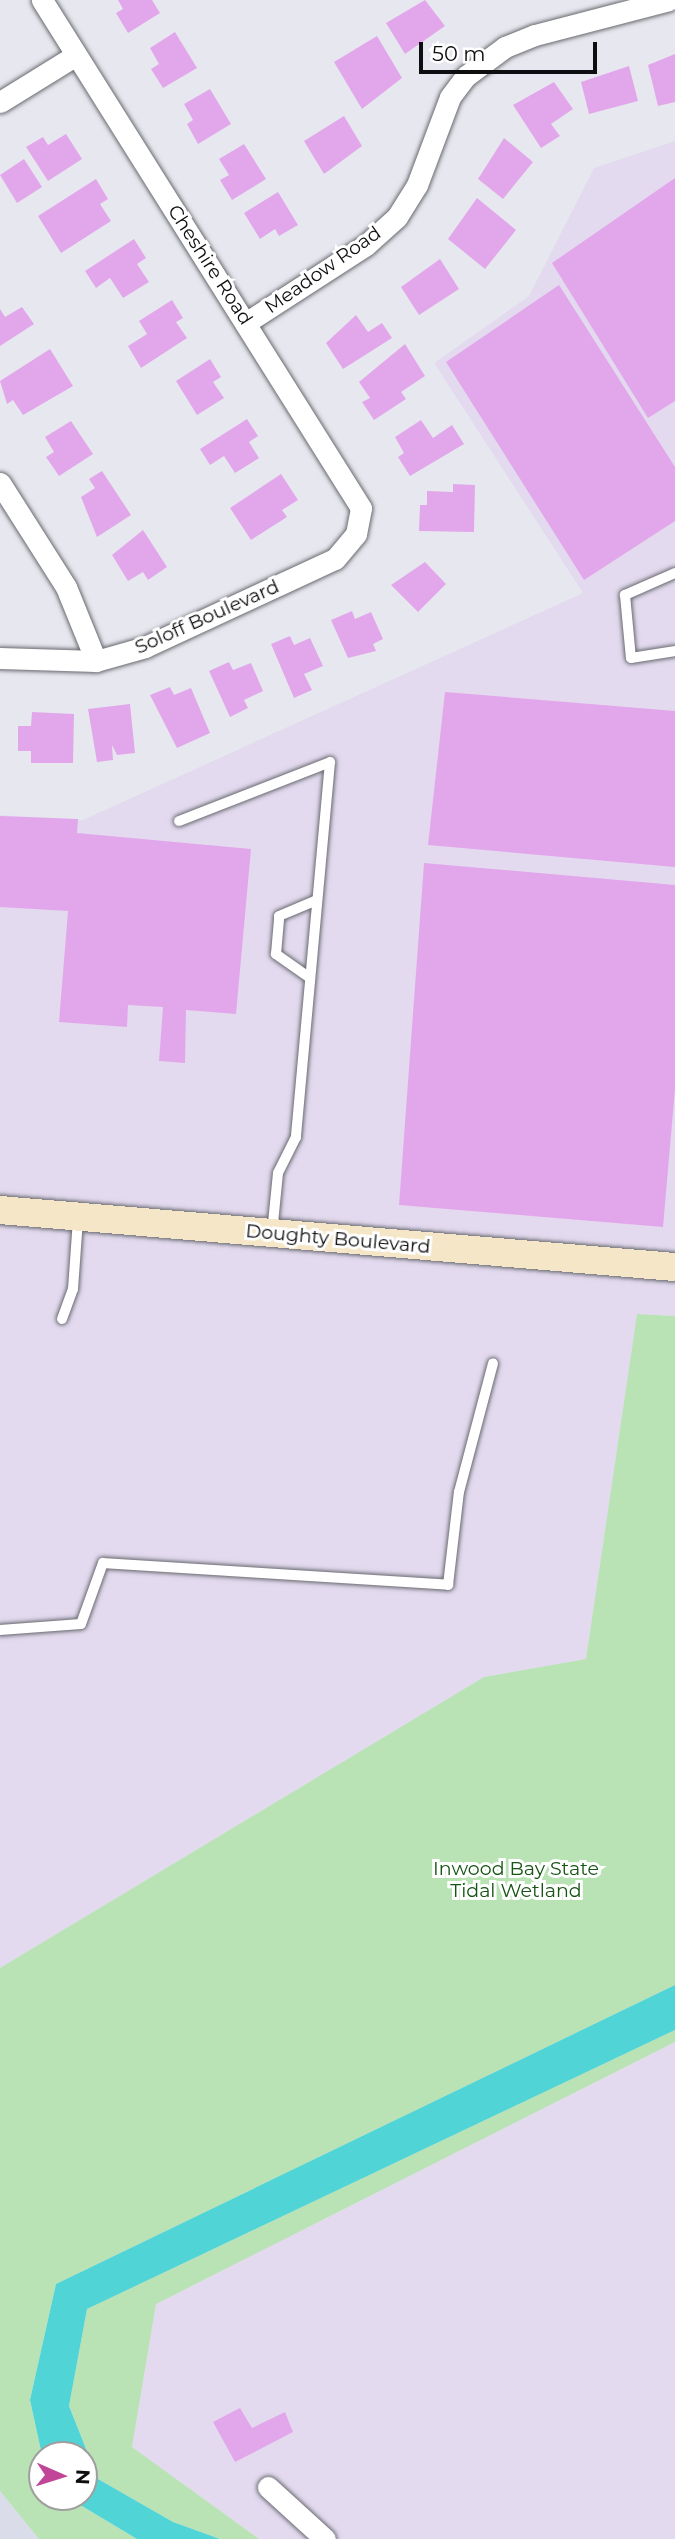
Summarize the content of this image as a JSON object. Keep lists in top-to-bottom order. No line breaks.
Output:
{"streets":{"main road":["Doughty Boulevard"],"street":["Cheshire Road","Meadow Road","Soloff Boulevard"]},"crossings":[["Cheshire Road","Meadow Road"],["Cheshire Road","Soloff Boulevard"]],"parks":["Inwood Bay State Tidal Wetland"],"scale_bar":"50 m","north":"right"}
